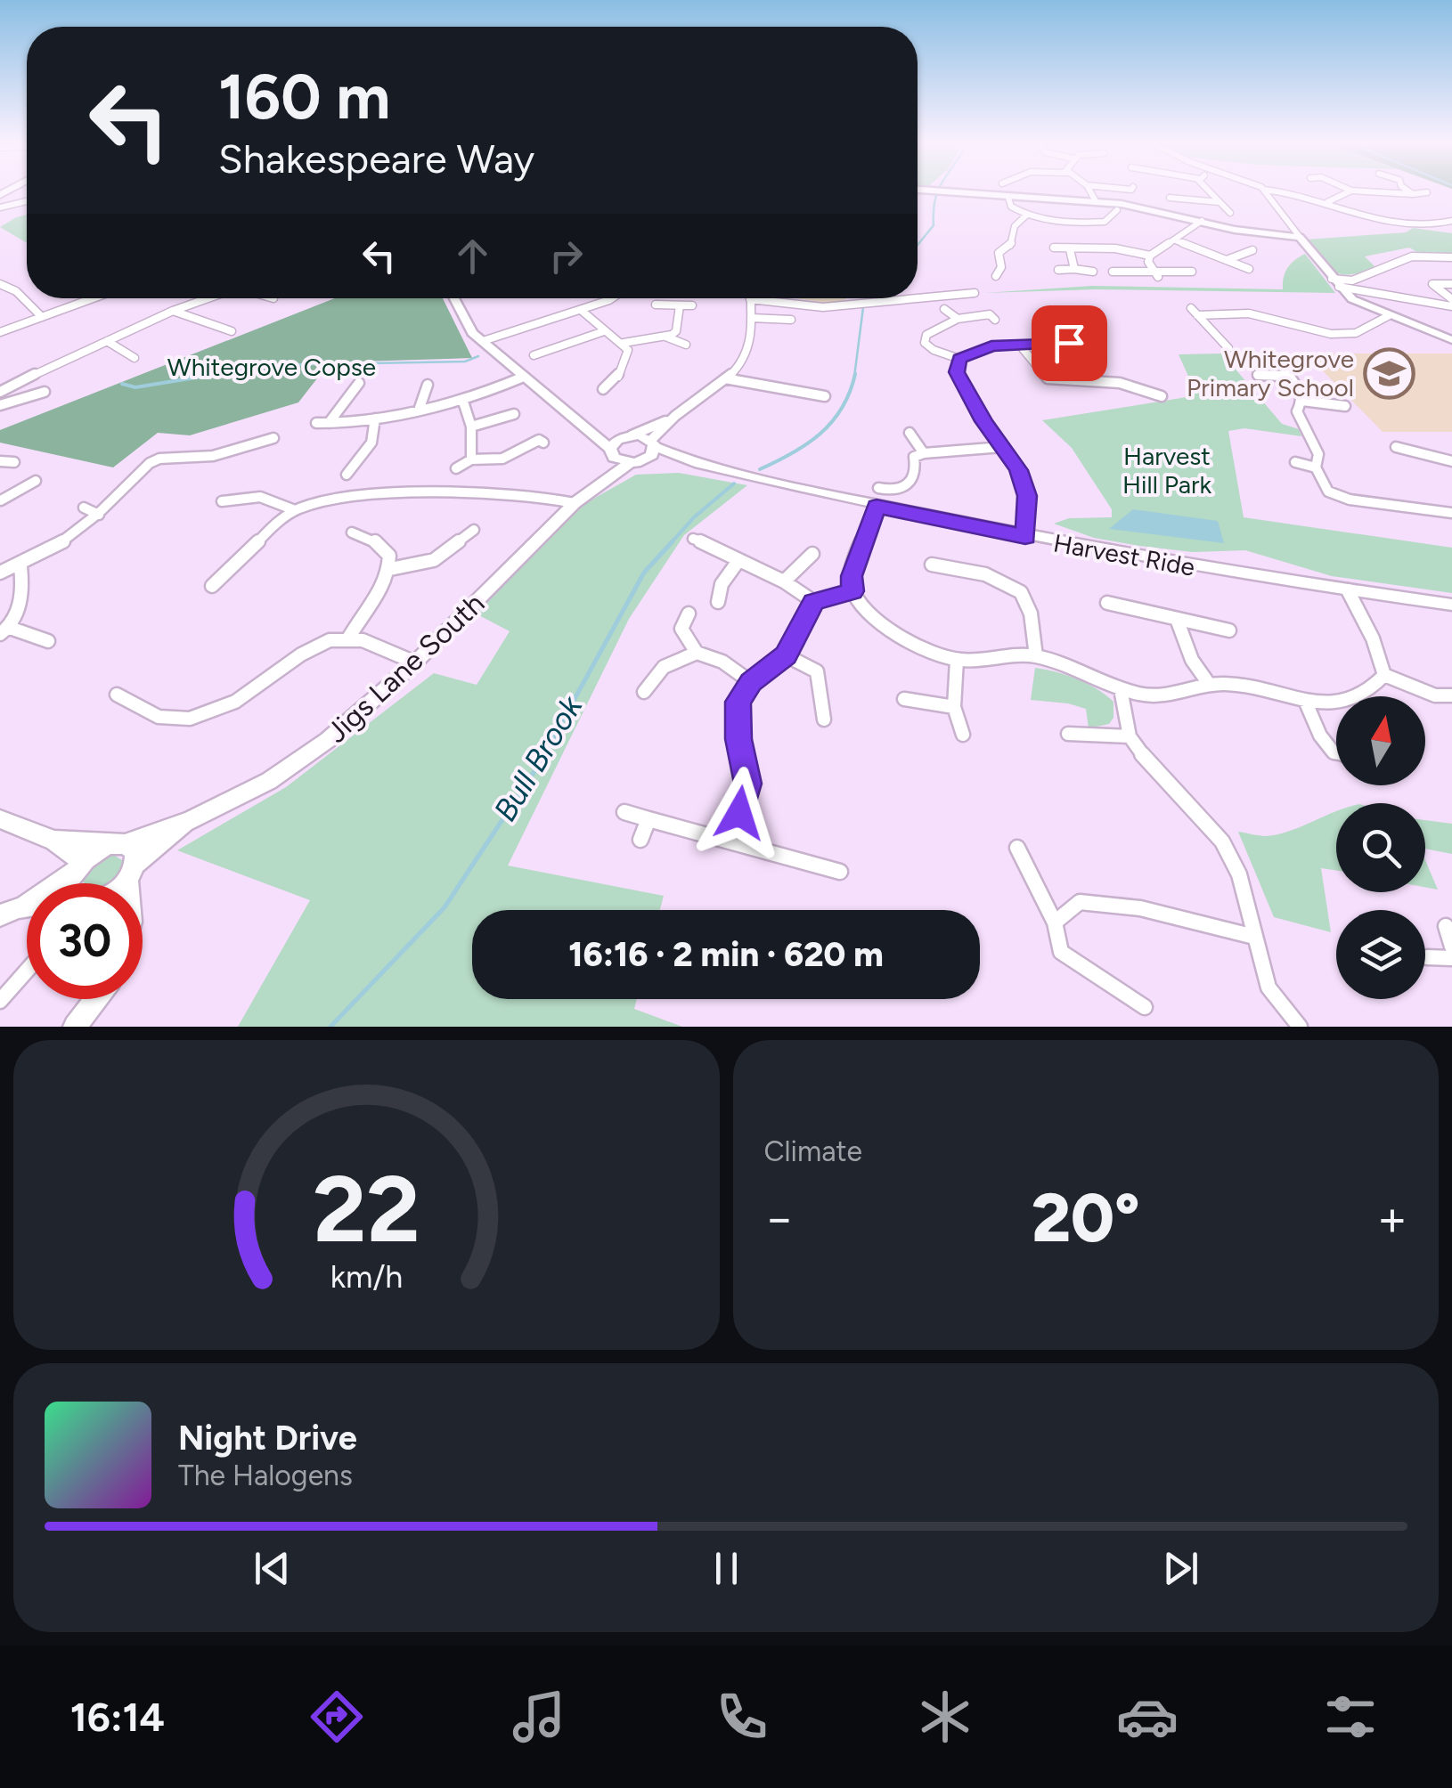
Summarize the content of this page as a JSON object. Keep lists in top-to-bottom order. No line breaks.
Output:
{"streets":{"street":["Harvest Ride","Jigs Lane South"]},"crossings":[["Harvest Ride","Jigs Lane South"]],"water":["Bull Brook"],"parks":["Whitegrove Copse","Harvest Hill Park"],"places":{"school or university":["Whitegrove Primary School"]},"north":"top","page":{"turn":["160 m","Shakespeare Way"],"limit":"30","trip":"16:16 · 2 min · 620 m","tile":"Climate","heat":["−","20°","+"],"song":["Night Drive","The Halogens"],"tabs":"16:14","gauge":["22","km/h"]}}
